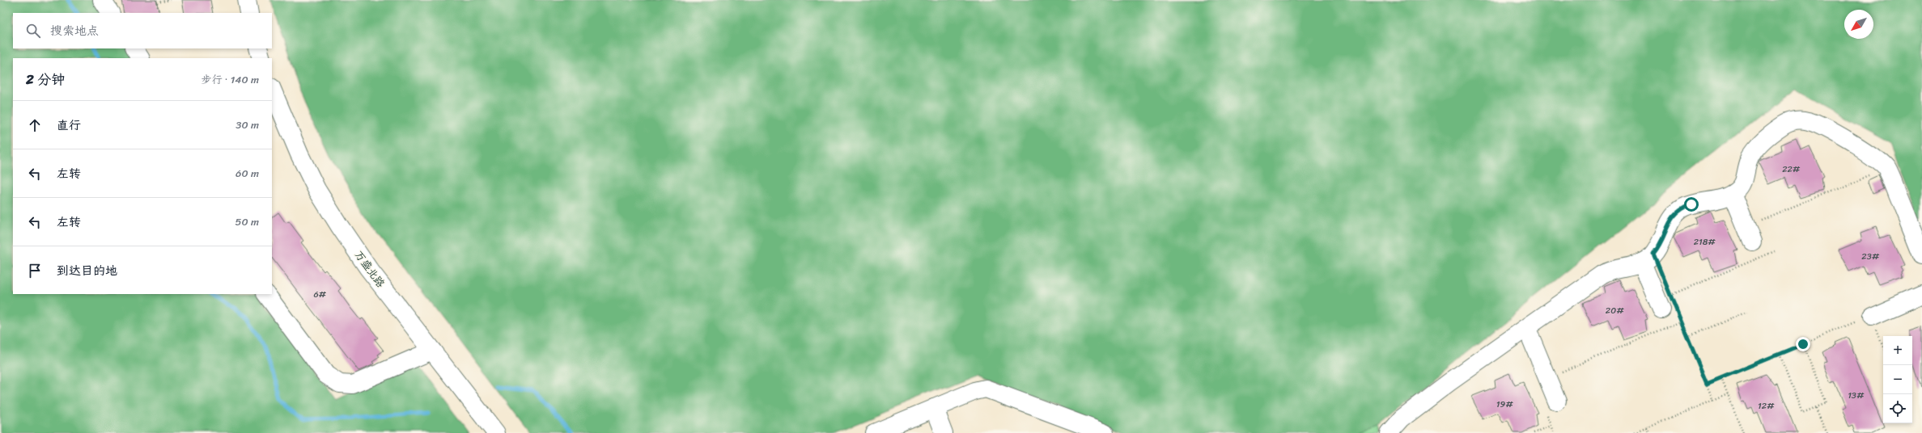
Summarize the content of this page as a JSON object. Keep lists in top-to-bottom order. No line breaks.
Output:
{"streets":{"street":["万盛北路"]},"house_numbers":["22#","218#","23#","6#","20#","13#","19#","12#"],"north":"bottom left","page":{"search":"搜索地点","heading":["2 分钟","步行 · 140 m"],"list":[["直行","30 m"],["左转","60 m"],["左转","50 m"],"到达目的地"],"map_buttons":["+","−"]}}
